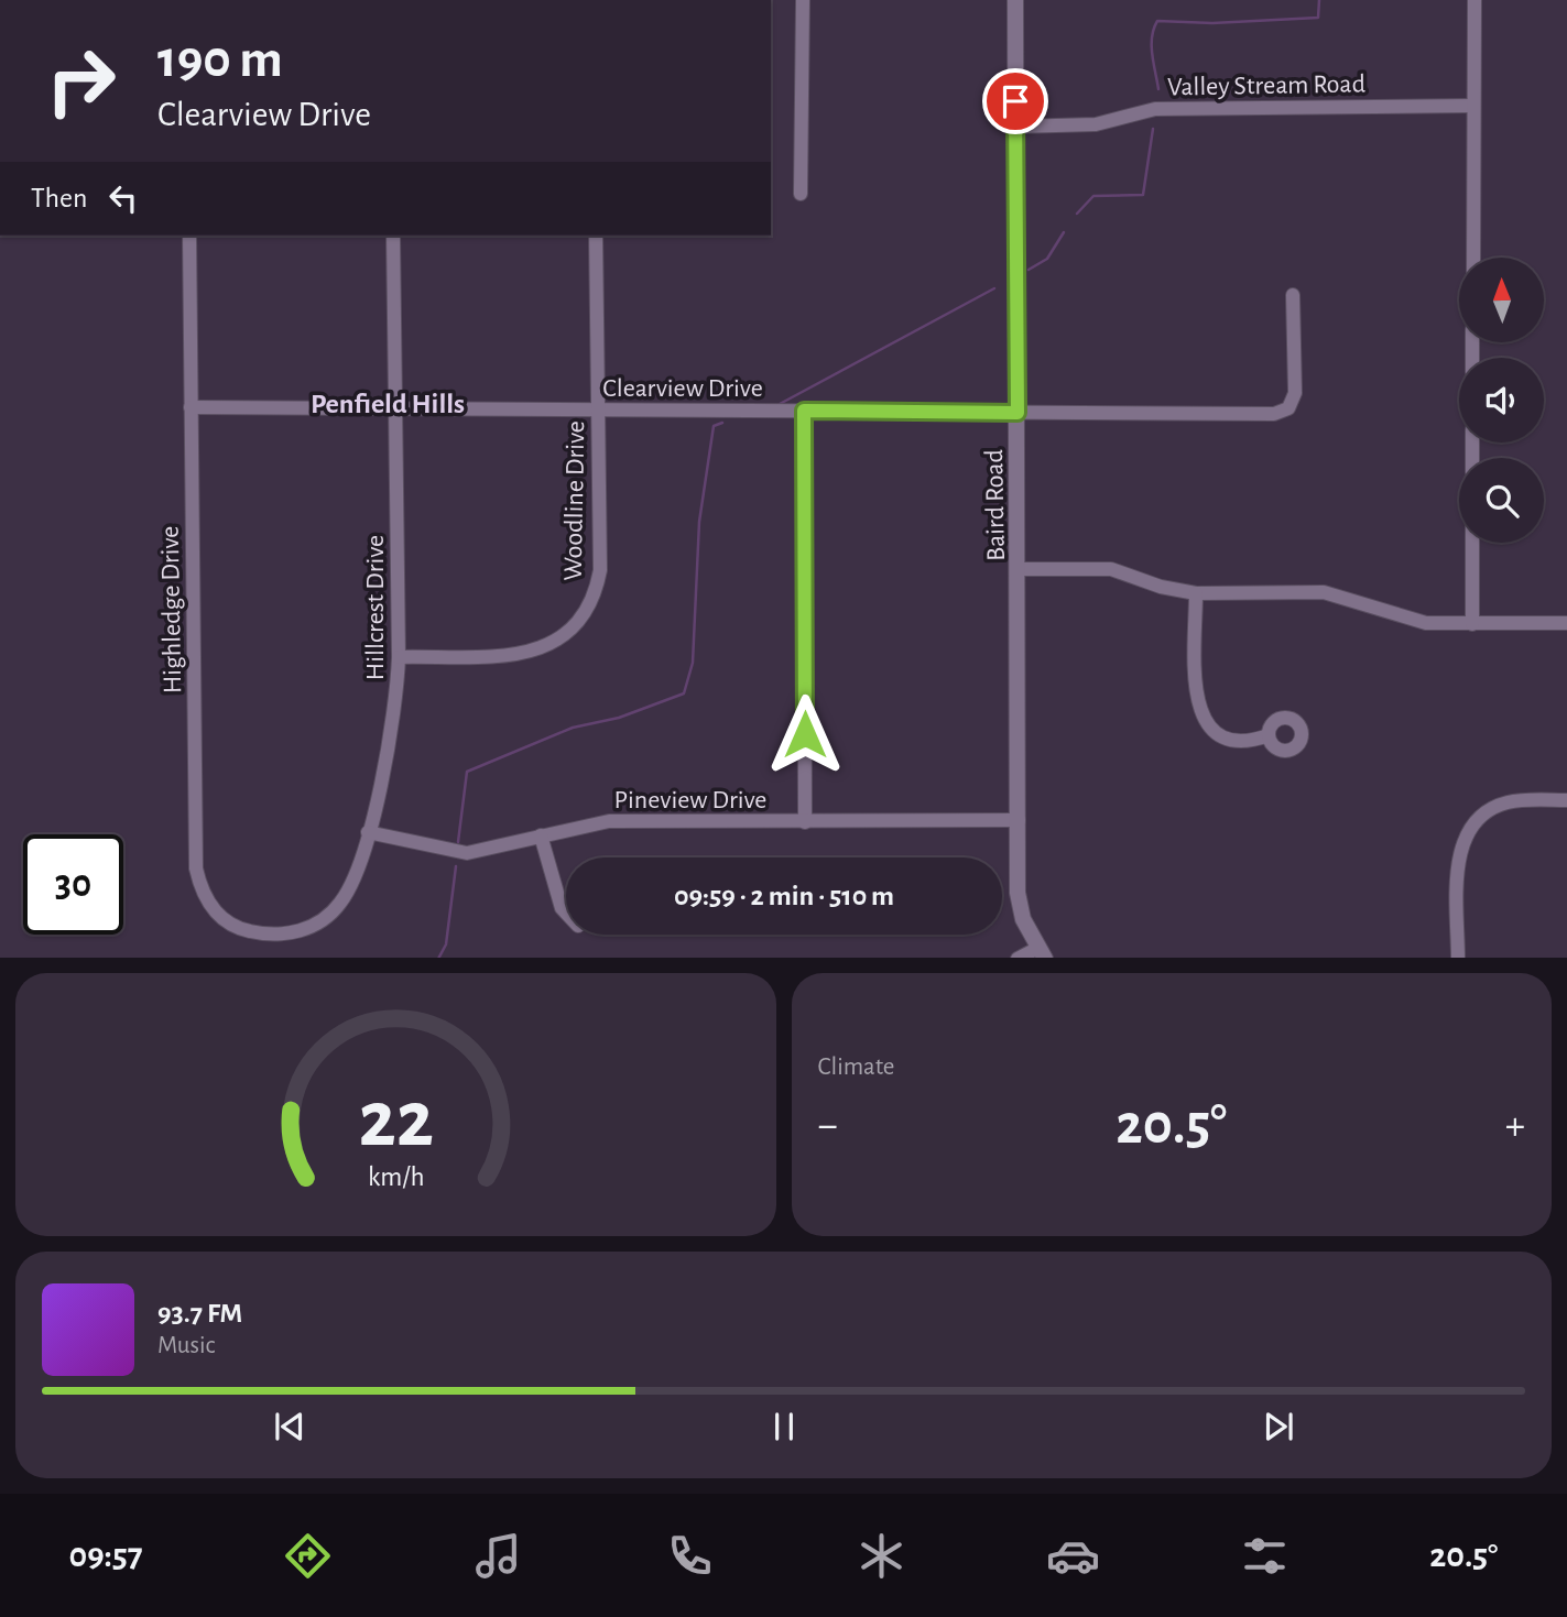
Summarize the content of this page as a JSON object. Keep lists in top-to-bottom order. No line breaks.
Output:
{"streets":{"street":["Valley Stream Road","Clearview Drive","Woodline Drive","Baird Road","Hillcrest Drive","Highledge Drive","Pineview Drive"]},"crossings":[["Valley Stream Road","Baird Road"],["Clearview Drive","Woodline Drive"],["Clearview Drive","Baird Road"],["Clearview Drive","Hillcrest Drive"],["Clearview Drive","Highledge Drive"],["Woodline Drive","Hillcrest Drive"],["Baird Road","Pineview Drive"],["Hillcrest Drive","Highledge Drive"],["Hillcrest Drive","Pineview Drive"]],"districts":["Penfield Hills"],"north":"top","page":{"turn":["190 m","Clearview Drive"],"then":"Then","limit":"30","trip":"09:59 · 2 min · 510 m","tile":"Climate","heat":["−","20.5°","+"],"song":["93.7 FM","Music"],"tabs":["09:57","20.5°"],"gauge":["22","km/h"]}}
